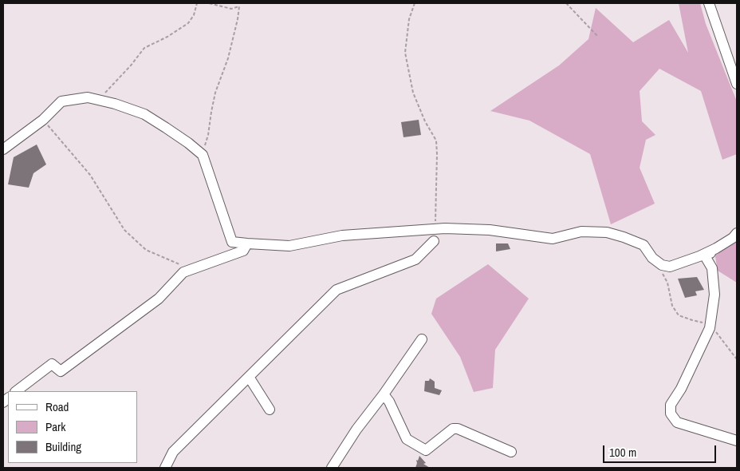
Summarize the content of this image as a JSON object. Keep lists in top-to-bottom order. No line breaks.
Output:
{"legend":["Road","Park","Building"],"scale_bar":"100 m"}
